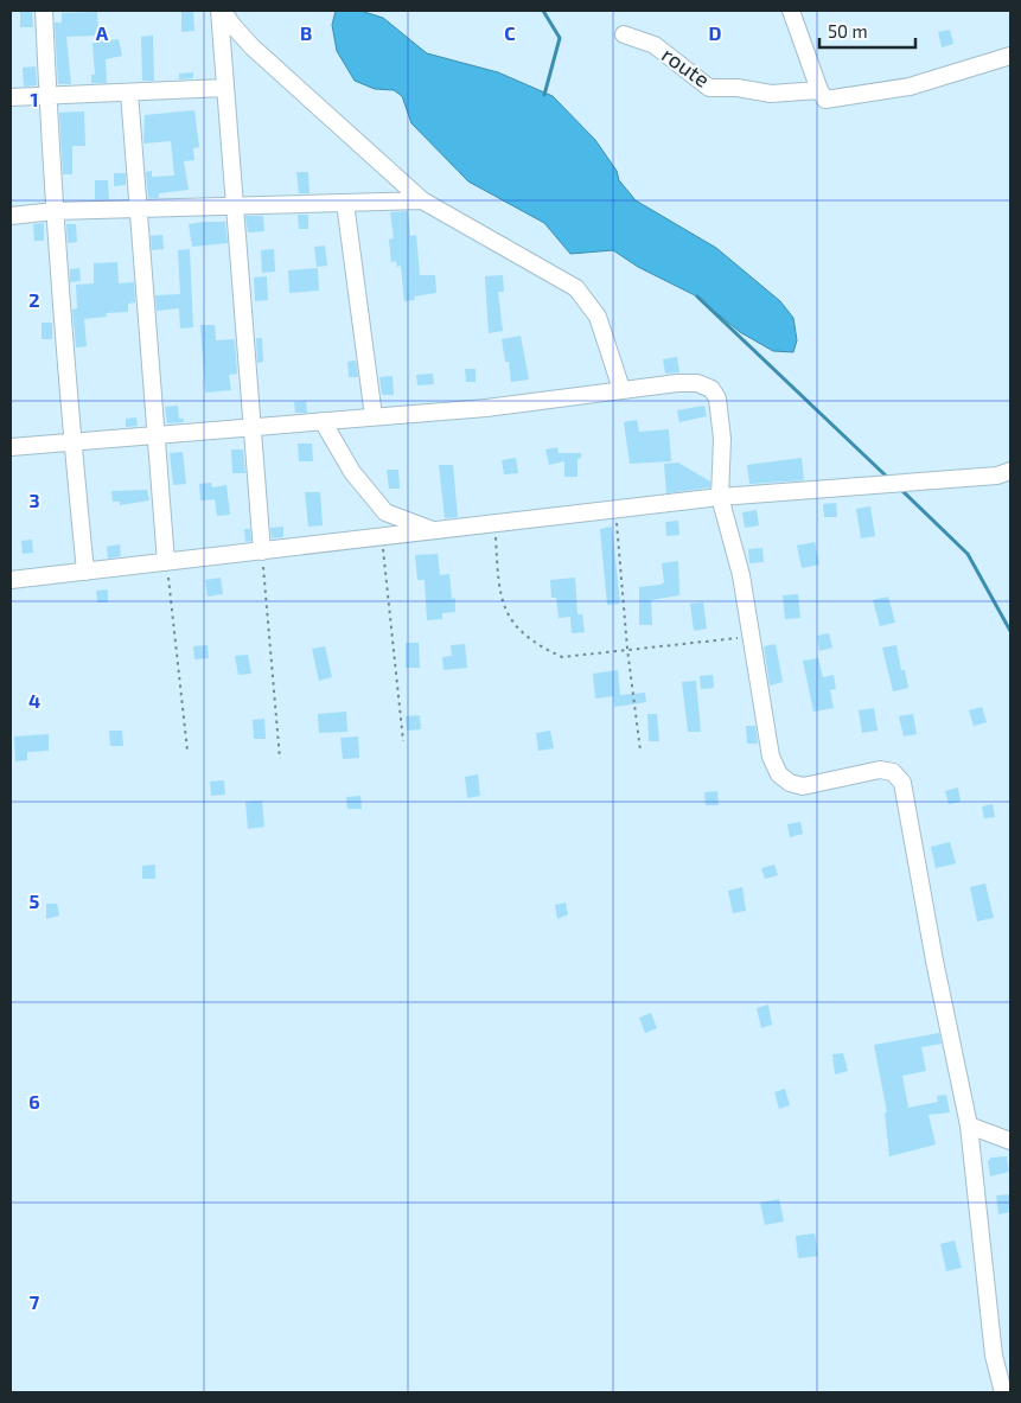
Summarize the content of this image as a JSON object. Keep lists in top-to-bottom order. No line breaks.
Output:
{"streets":{"street":["route"]},"scale_bar":"50 m","grid":{"columns":["A","B","C","D"],"rows":["1","2","3","4","5","6","7"]}}
